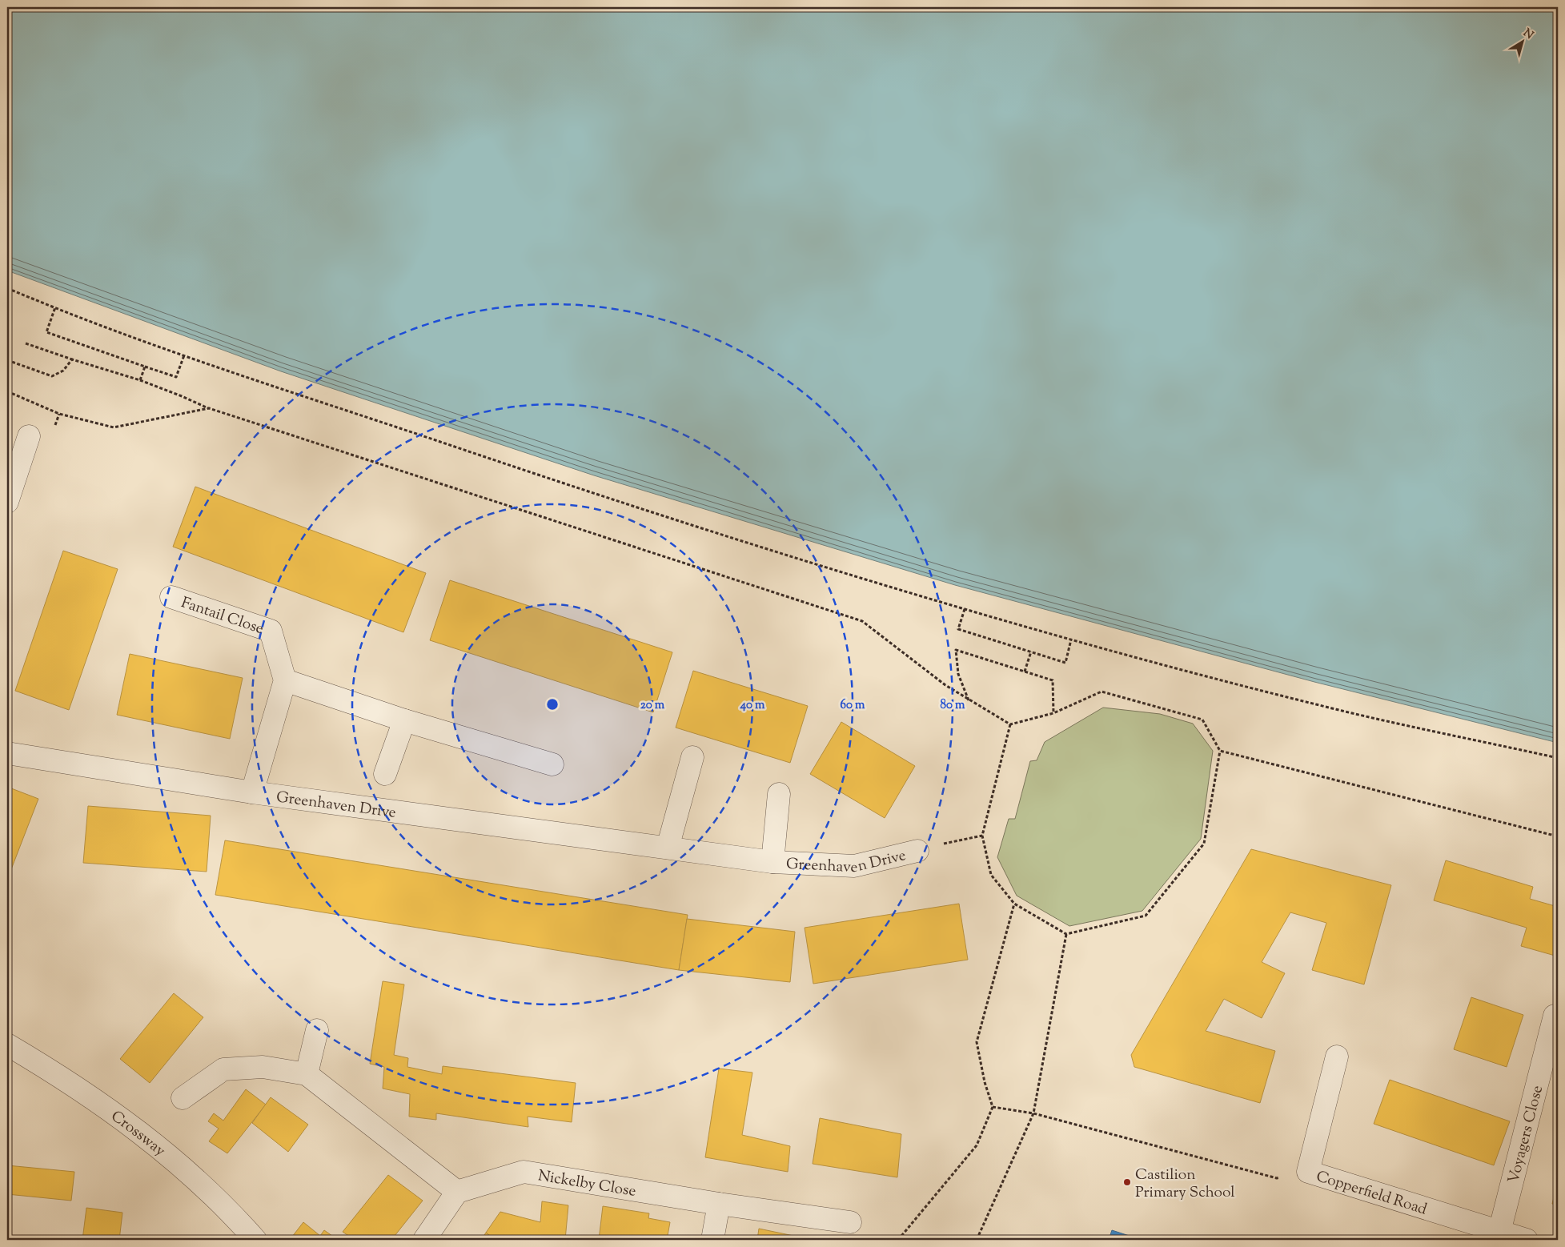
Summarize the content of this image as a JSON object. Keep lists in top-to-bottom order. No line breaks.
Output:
{"streets":{"street":["Fantail Close","Greenhaven Drive","Crossway","Voyagers Close","Nickelby Close","Copperfield Road"]},"crossings":[["Voyagers Close","Copperfield Road"]],"places":["Castilion Primary School"],"north":"top right","rings":["20 m","40 m","60 m","80 m"]}
